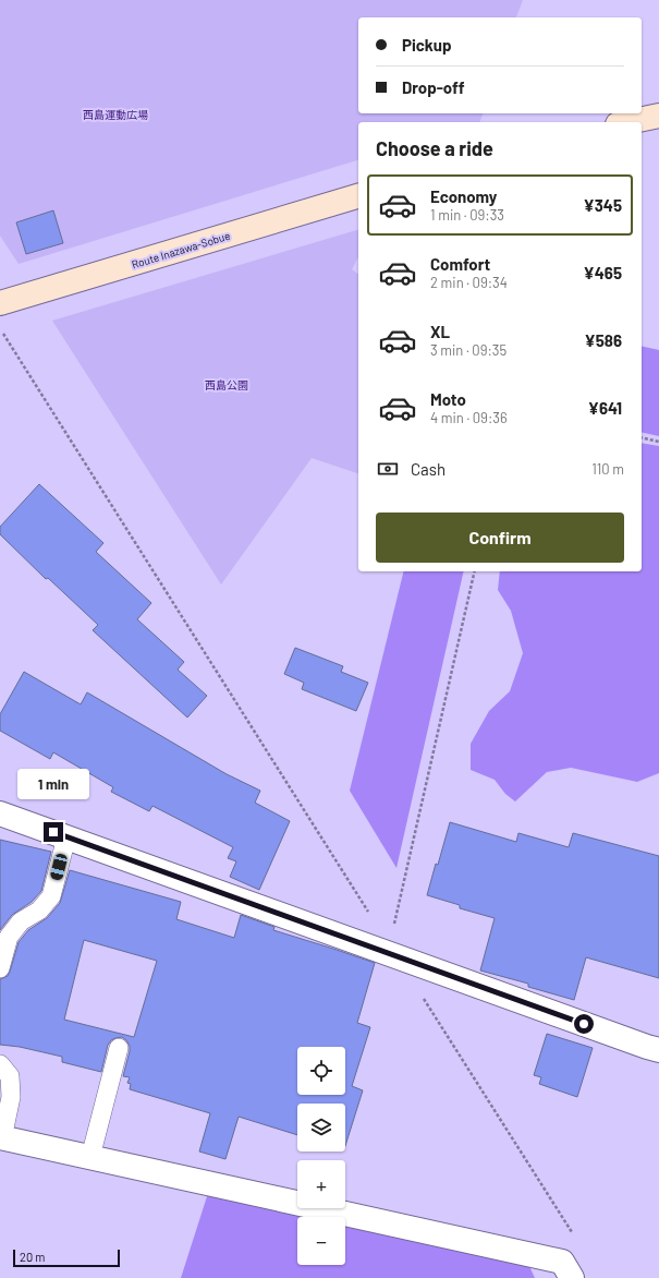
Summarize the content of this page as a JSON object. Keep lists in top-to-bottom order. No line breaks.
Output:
{"streets":{"main road":["Route Inazawa-Sobue"]},"parks":["西島運動広場","西島公園"],"scale_bar":"20 m","page":{"banner":["Pickup","Drop-off"],"heading":"Choose a ride","list":[{"name":"Economy","note":"1 min · 09:33","value":"¥345"},{"name":"Comfort","note":"2 min · 09:34","value":"¥465"},{"name":"XL","note":"3 min · 09:35","value":"¥586"},{"name":"Moto","note":"4 min · 09:36","value":"¥641"}],"pay":["Cash","110 m"],"buttons":"Confirm","bubble":"1 min","map_buttons":["+","−"],"scale":"20 m"}}
